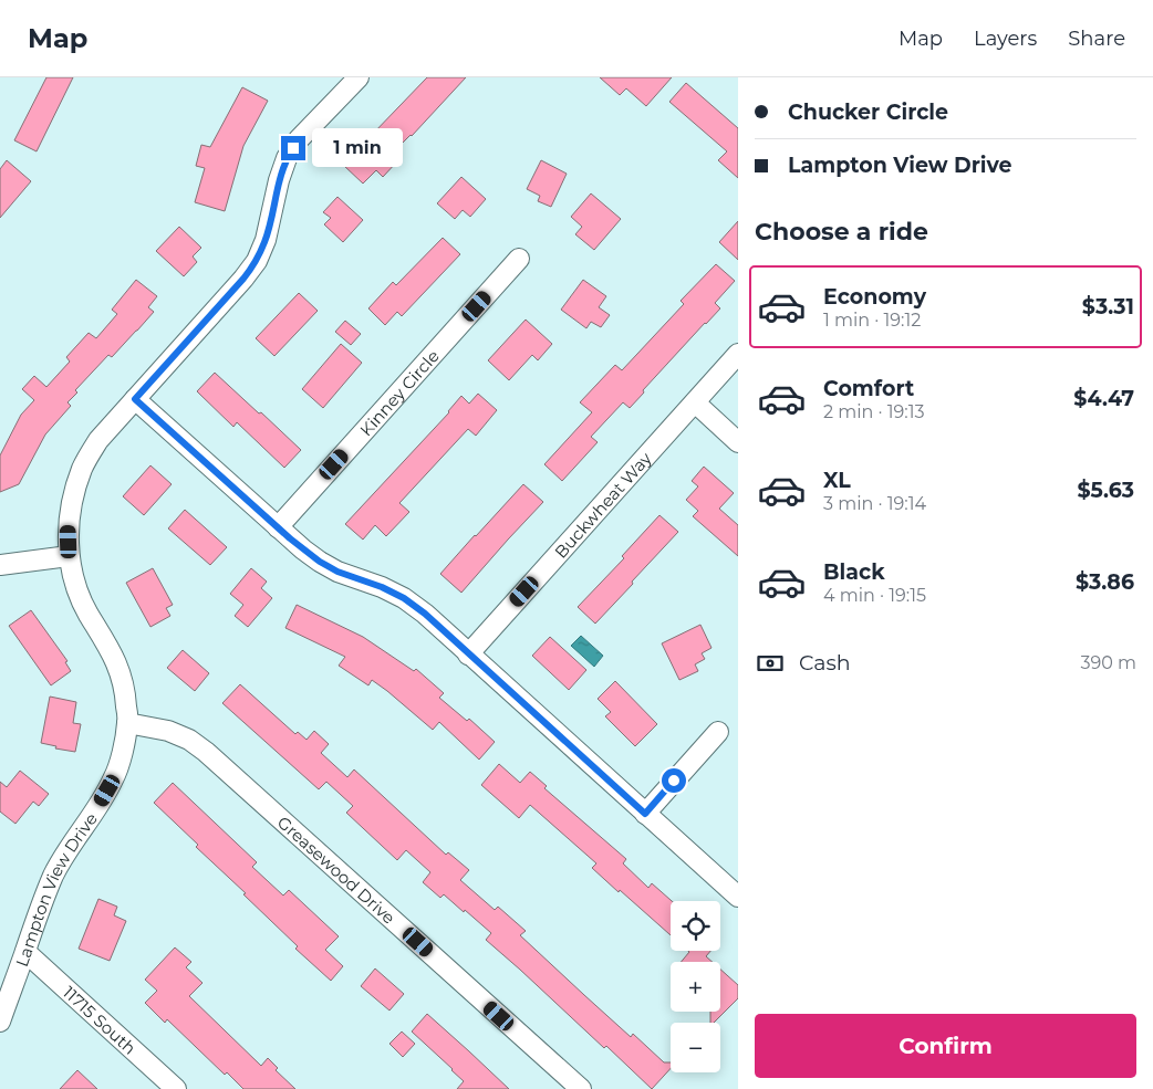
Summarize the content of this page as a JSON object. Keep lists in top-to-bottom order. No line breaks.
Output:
{"streets":{"street":["Kinney Circle","Buckwheat Way","Greasewood Drive","Lampton View Drive","11715 South"]},"crossings":[["Greasewood Drive","Lampton View Drive"],["Lampton View Drive","11715 South"]],"page":{"header":"Map","nav":["Map","Layers","Share"],"banner":["Chucker Circle","Lampton View Drive"],"bubble":"1 min","heading":"Choose a ride","list":[{"name":"Economy","note":"1 min · 19:12","value":"$3.31"},{"name":"Comfort","note":"2 min · 19:13","value":"$4.47"},{"name":"XL","note":"3 min · 19:14","value":"$5.63"},{"name":"Black","note":"4 min · 19:15","value":"$3.86"}],"pay":["Cash","390 m"],"map_buttons":["+","−"],"buttons":"Confirm"}}
